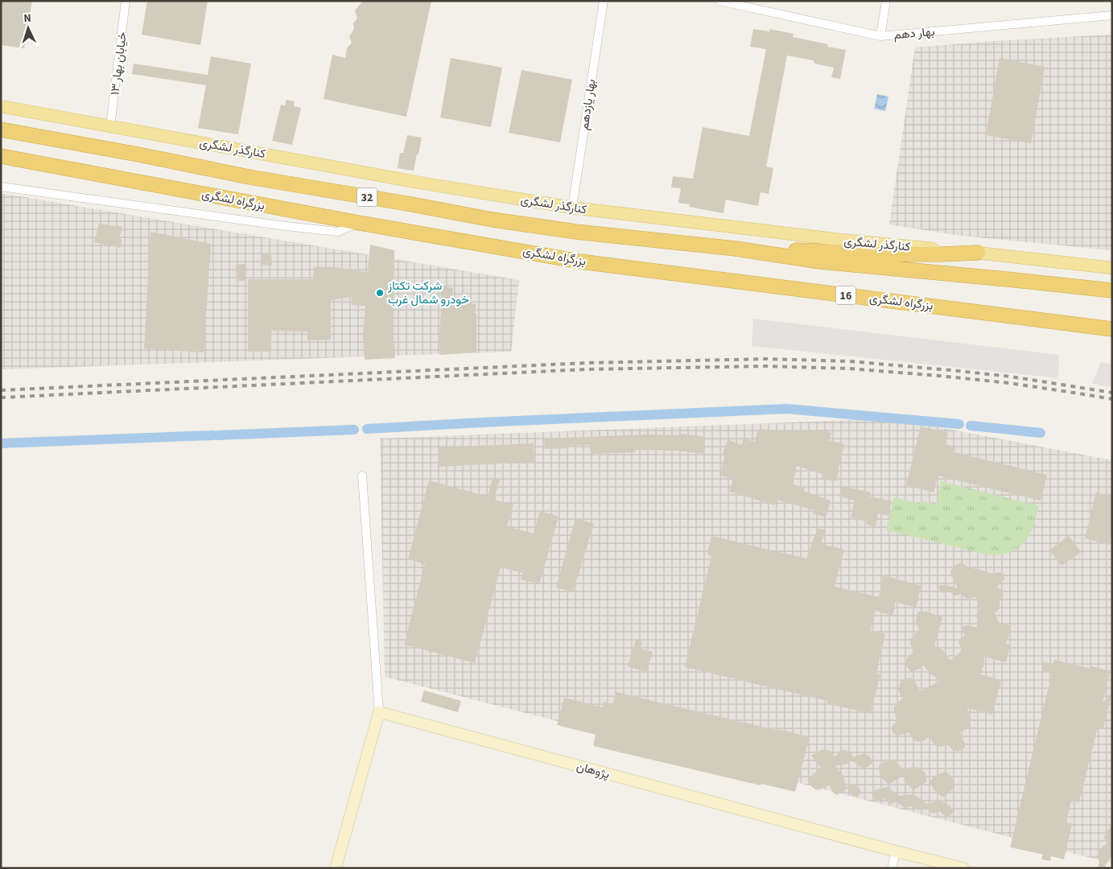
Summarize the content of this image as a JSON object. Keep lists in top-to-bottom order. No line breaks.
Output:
{"streets":{"highway":["32","بزرگراه لشگری","16"],"main road":["کنارگذر لشگری","پژوهان"],"street":["بهار دهم","خیابان بهار ۱۳","بهار یازدهم"]},"crossings":[["خیابان بهار ۱۳","کنارگذر لشگری"],["بهار یازدهم","کنارگذر لشگری"]],"places":["شرکت تکتاز خودرو شمال غرب"],"north":"top"}
